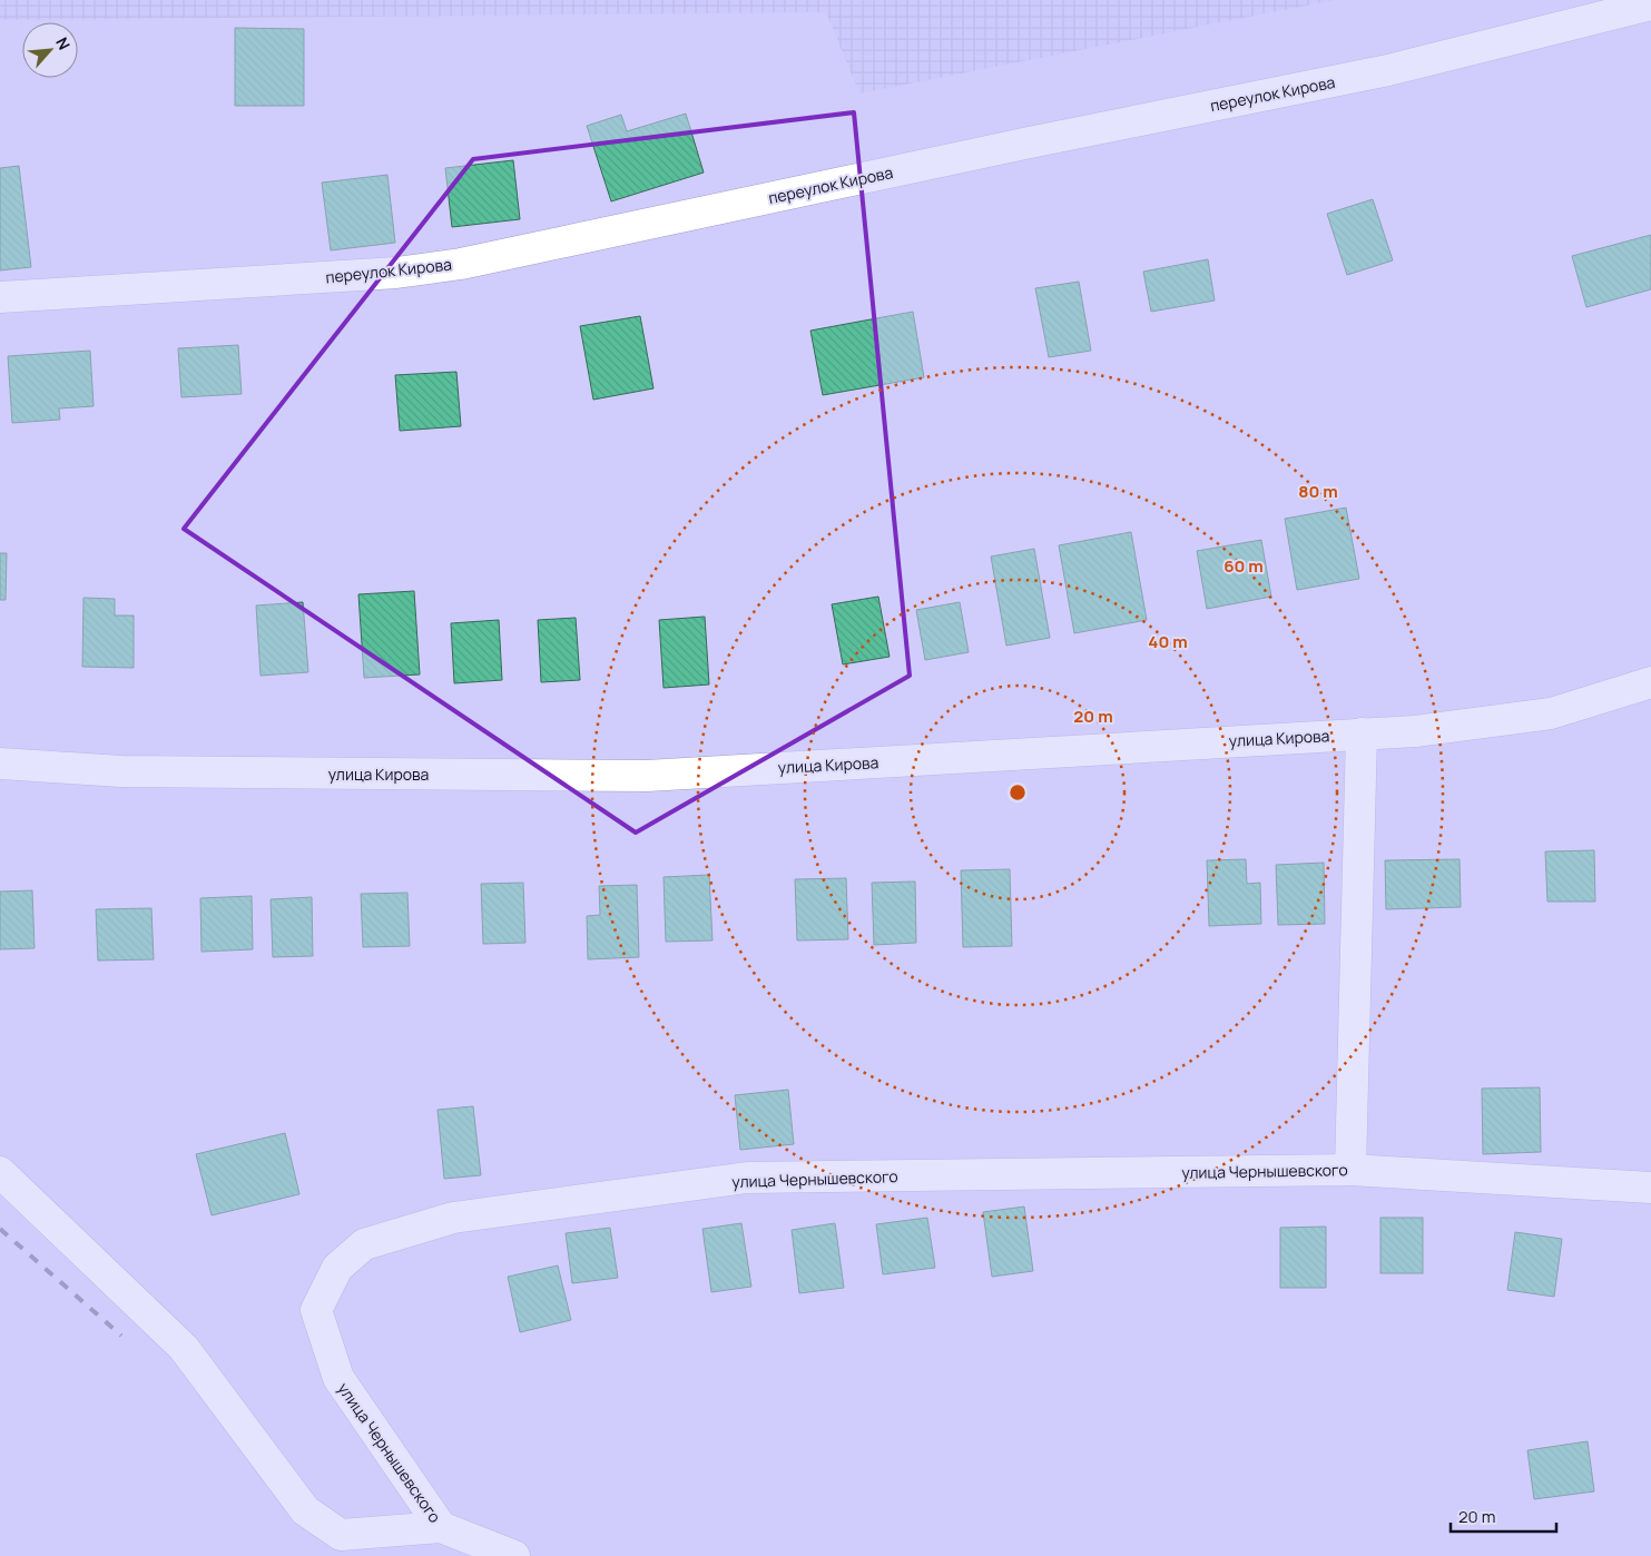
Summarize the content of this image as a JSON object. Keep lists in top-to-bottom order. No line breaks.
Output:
{"streets":{"street":["переулок Кирова","улица Кирова","улица Чернышевского"]},"scale_bar":"20 m","north":"top right","rings":["80 m","60 m","40 m","20 m"]}
